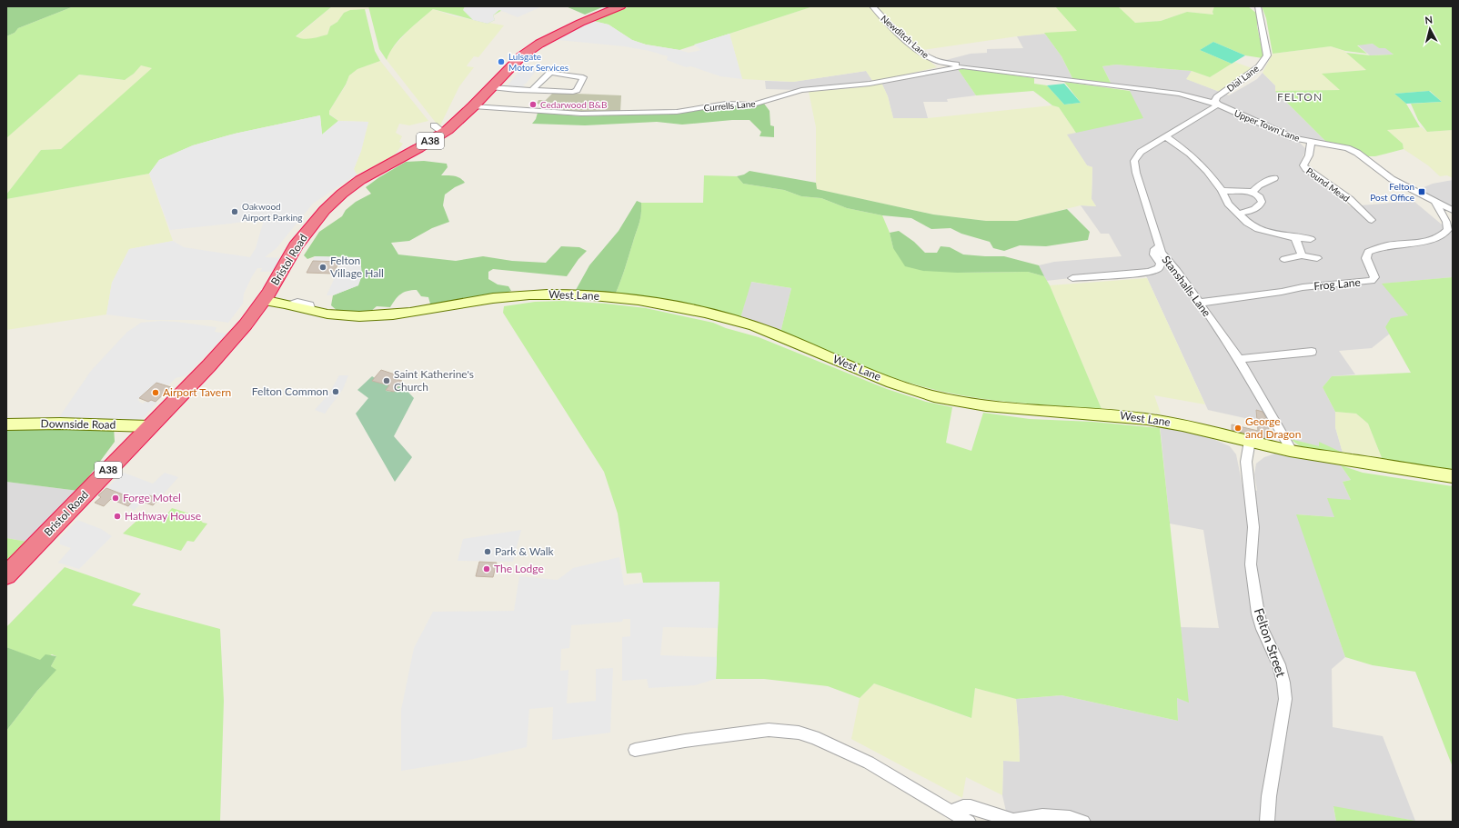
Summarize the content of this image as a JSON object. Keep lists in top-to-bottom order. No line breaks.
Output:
{"streets":{"highway":["A38","Bristol Road"],"street":["Newditch Lane","Dial Lane","Currells Lane","Upper Town Lane","Pound Mead","Frog Lane","Stanshalls Lane","West Lane","Downside Road","Felton Street"]},"crossings":[["Newditch Lane","Currells Lane"],["Newditch Lane","Upper Town Lane"],["Dial Lane","Upper Town Lane"],["Dial Lane","Stanshalls Lane"],["Currells Lane","Upper Town Lane"],["Currells Lane","Bristol Road"],["Upper Town Lane","Pound Mead"],["Upper Town Lane","Frog Lane"],["Upper Town Lane","Stanshalls Lane"],["Bristol Road","West Lane"],["Bristol Road","Downside Road"],["Frog Lane","Stanshalls Lane"],["Stanshalls Lane","West Lane"],["West Lane","Felton Street"]],"districts":["FELTON"],"places":{"other":["Lulsgate Motor Services","Cedarwood B&B","Oakwood Airport Parking","Felton Village Hall","Saint Katherine's Church","Felton Common","Airport Tavern","George and Dragon","Forge Motel","Hathway House","Park & Walk","The Lodge"],"transit":["Felton Post Office"]},"north":"top"}
